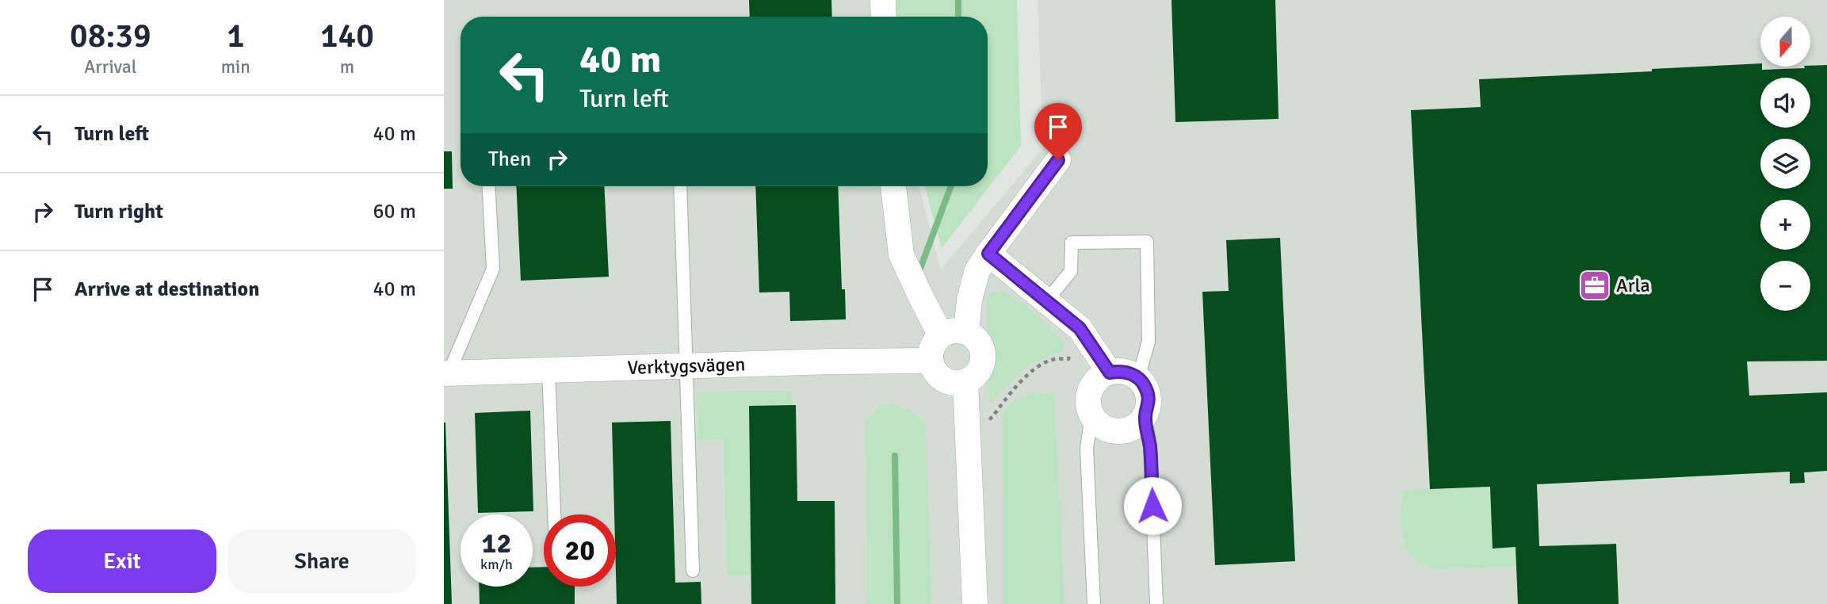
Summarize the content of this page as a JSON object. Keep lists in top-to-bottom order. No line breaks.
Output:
{"streets":{"street":["Verktygsvägen"]},"places":{"office":["Arla"]},"north":"bottom","page":{"eta":["08:39","Arrival","1","min","140","m"],"map_buttons":["+","−"],"turn":["40 m","Turn left"],"list":[{"name":"Turn left","value":"40 m"},{"name":"Turn right","value":"60 m"},{"name":"Arrive at destination","value":"40 m"}],"then":"Then","speed":"12 km/h","limit":"20","buttons":["Exit","Share"]}}
